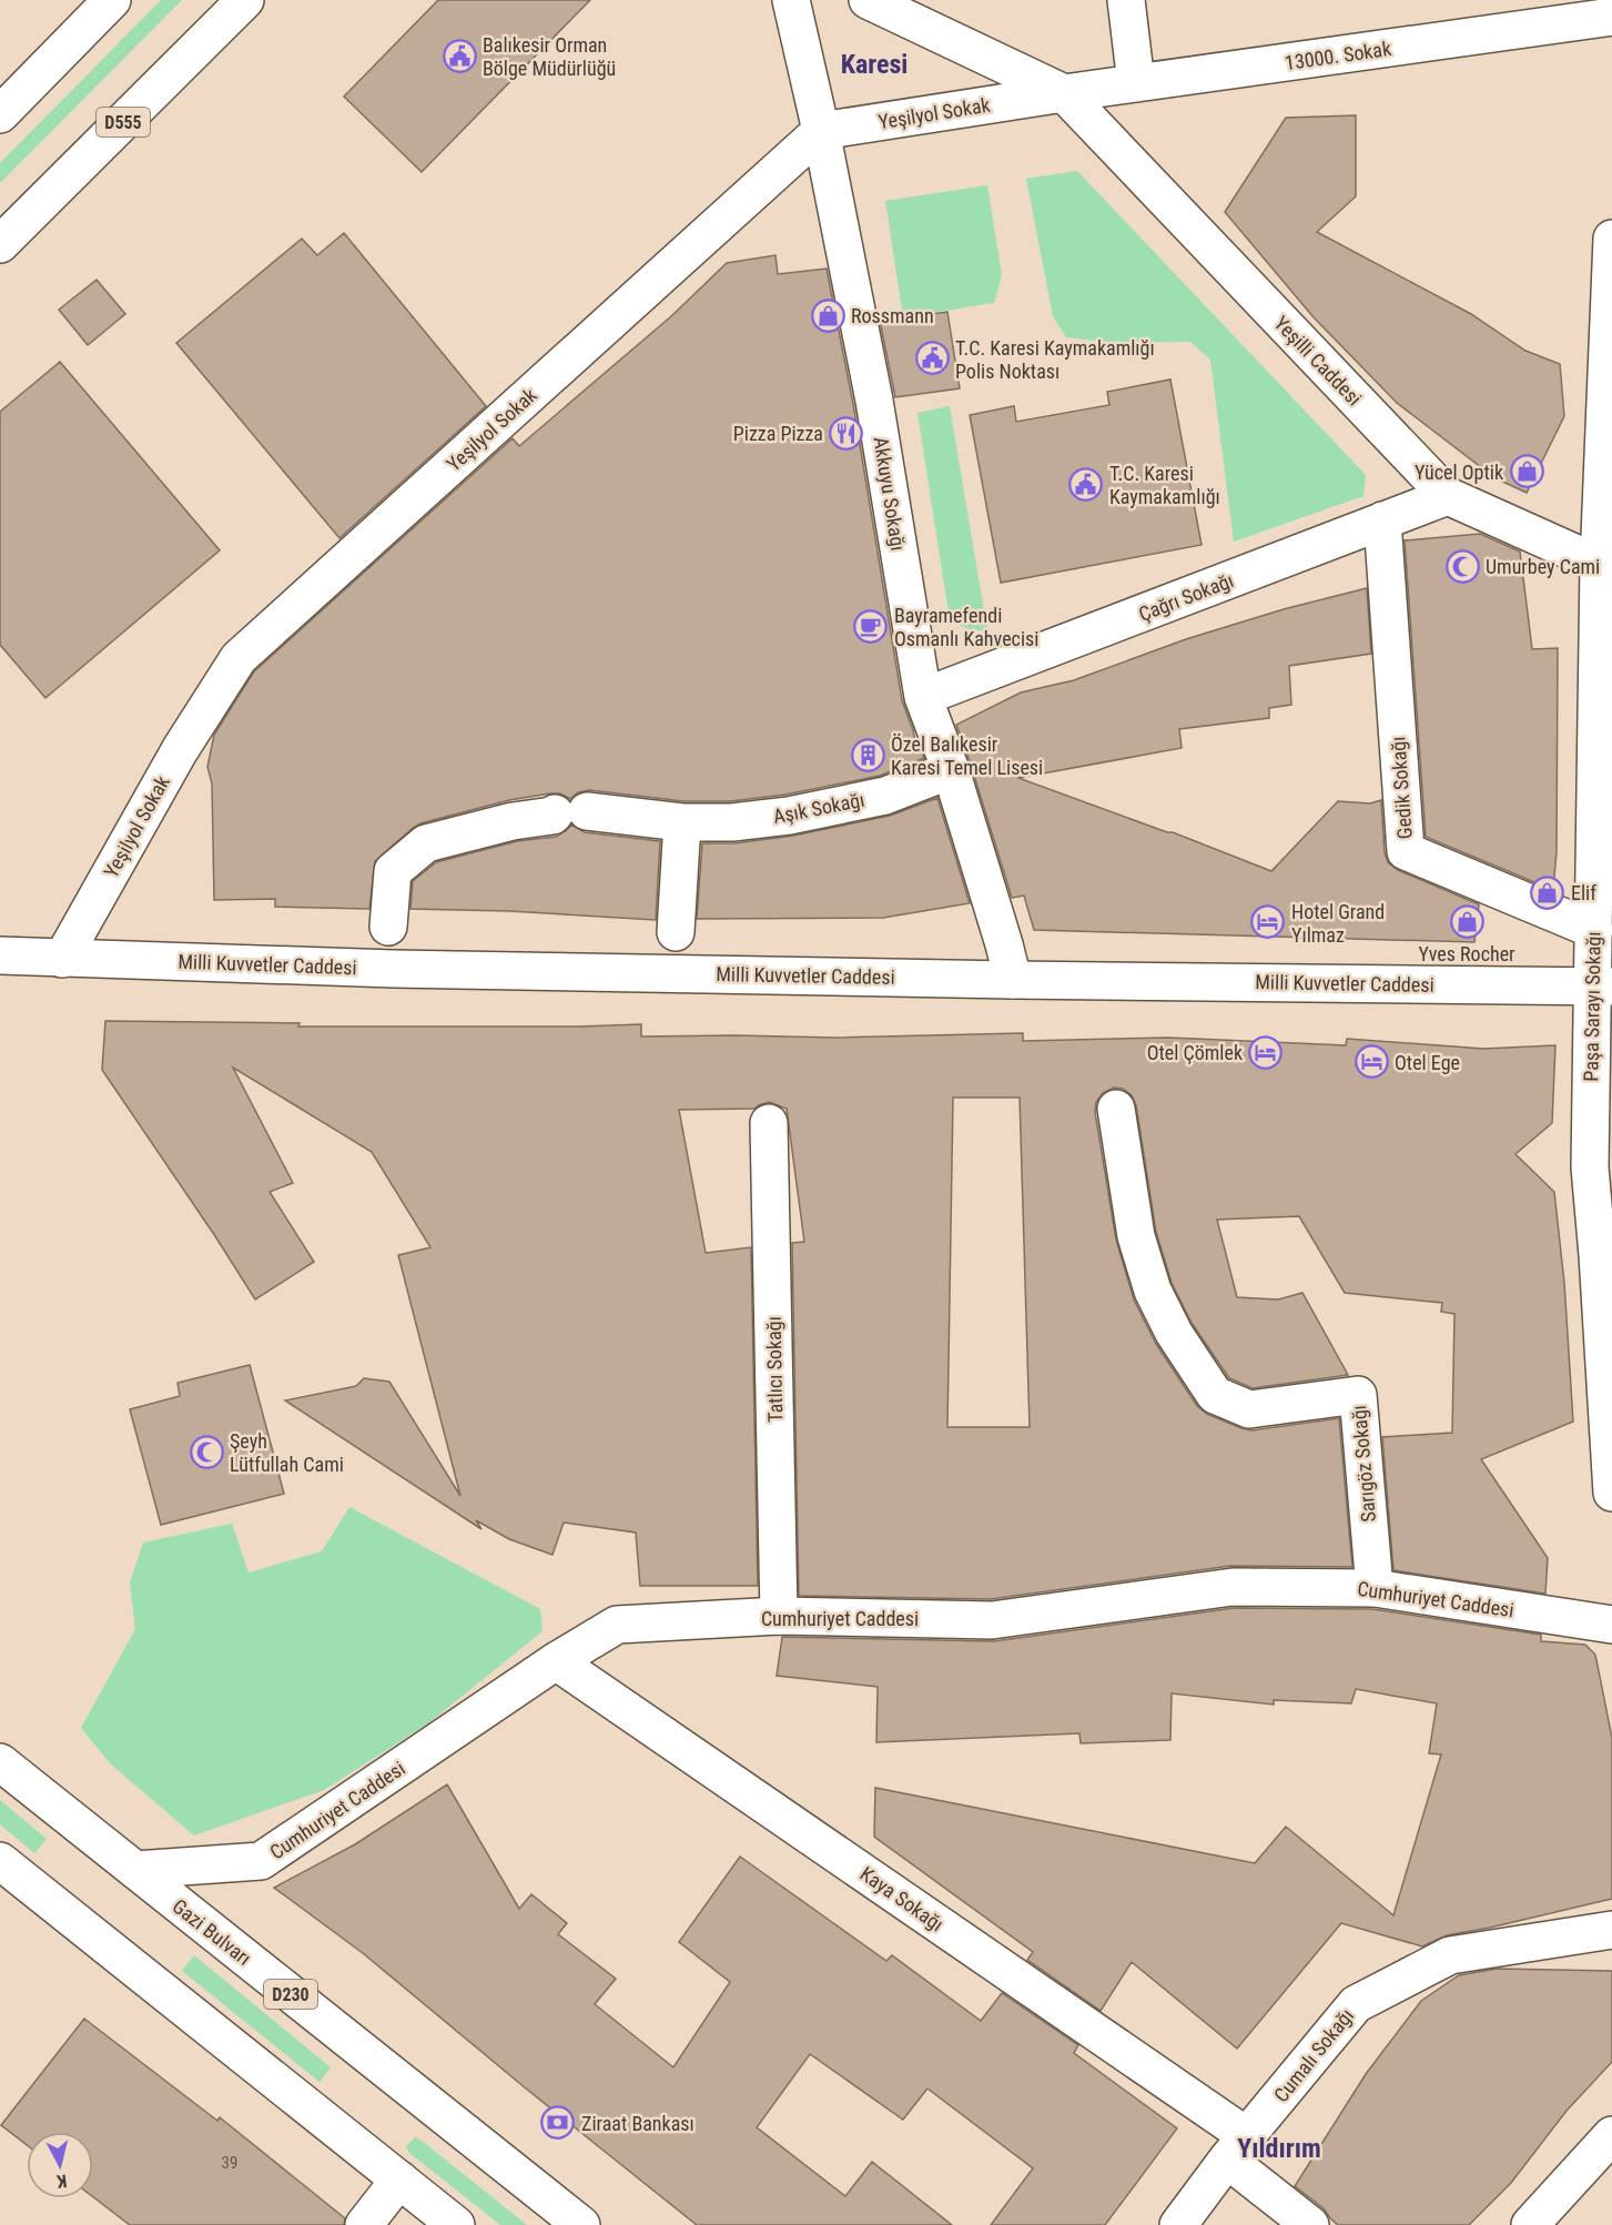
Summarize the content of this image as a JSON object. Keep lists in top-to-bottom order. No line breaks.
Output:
{"streets":{"main road":["13000. Sokak","Yeşilyol Sokak","D555","Yeşilli Caddesi","Akkuyu Sokağı","Çağrı Sokağı","Gedik Sokağı","Aşık Sokağı","Milli Kuvvetler Caddesi","Paşa Sarayı Sokağı","Tatlıcı Sokağı","Sarıgöz Sokağı","Cumhuriyet Caddesi","Kaya Sokağı","Gazi Bulvarı","D230","Cumalı Sokağı"]},"crossings":[["13000. Sokak","Yeşilyol Sokak"],["13000. Sokak","Yeşilli Caddesi"],["Yeşilyol Sokak","Yeşilli Caddesi"],["Yeşilyol Sokak","Akkuyu Sokağı"],["Yeşilyol Sokak","Milli Kuvvetler Caddesi"],["Yeşilli Caddesi","Çağrı Sokağı"],["Yeşilli Caddesi","Paşa Sarayı Sokağı"],["Akkuyu Sokağı","Çağrı Sokağı"],["Akkuyu Sokağı","Aşık Sokağı"],["Akkuyu Sokağı","Milli Kuvvetler Caddesi"],["Çağrı Sokağı","Gedik Sokağı"],["Gedik Sokağı","Paşa Sarayı Sokağı"],["Milli Kuvvetler Caddesi","Paşa Sarayı Sokağı"],["Tatlıcı Sokağı","Cumhuriyet Caddesi"],["Sarıgöz Sokağı","Cumhuriyet Caddesi"],["Cumhuriyet Caddesi","Kaya Sokağı"],["Cumhuriyet Caddesi","Gazi Bulvarı"],["Kaya Sokağı","Cumalı Sokağı"]],"districts":["Karesi","Yıldırım"],"places":{"public building":["Balıkesir Orman Bölge Müdürlüğü","T.C. Karesi Kaymakamlığı Polis Noktası","T.C. Karesi Kaymakamlığı"],"shop":["Rossmann","Yücel Optik","Elif","Yves Rocher"],"restaurant":["Pizza Pizza"],"mosque":["Umurbey Cami","Şeyh Lütfullah Cami"],"cafe":["Bayramefendi Osmanlı Kahvecisi"],"building":["Özel Balıkesir Karesi Temel Lisesi"],"hotel":["Hotel Grand Yılmaz","Otel Çömlek","Otel Ege"],"bank":["Ziraat Bankası"]},"house_numbers":["39"],"north":"bottom"}
